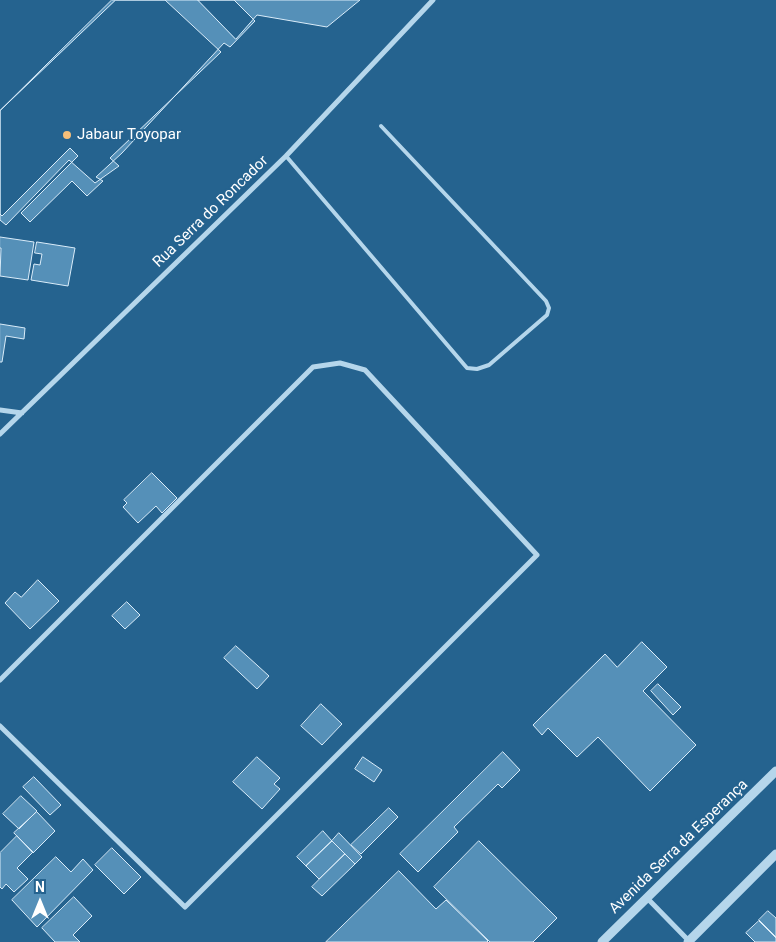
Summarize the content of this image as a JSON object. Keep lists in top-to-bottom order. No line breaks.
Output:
{"streets":{"street":["Rua Serra do Roncador","Avenida Serra da Esperança"]},"places":["Jabaur Toyopar"],"north":"top"}
